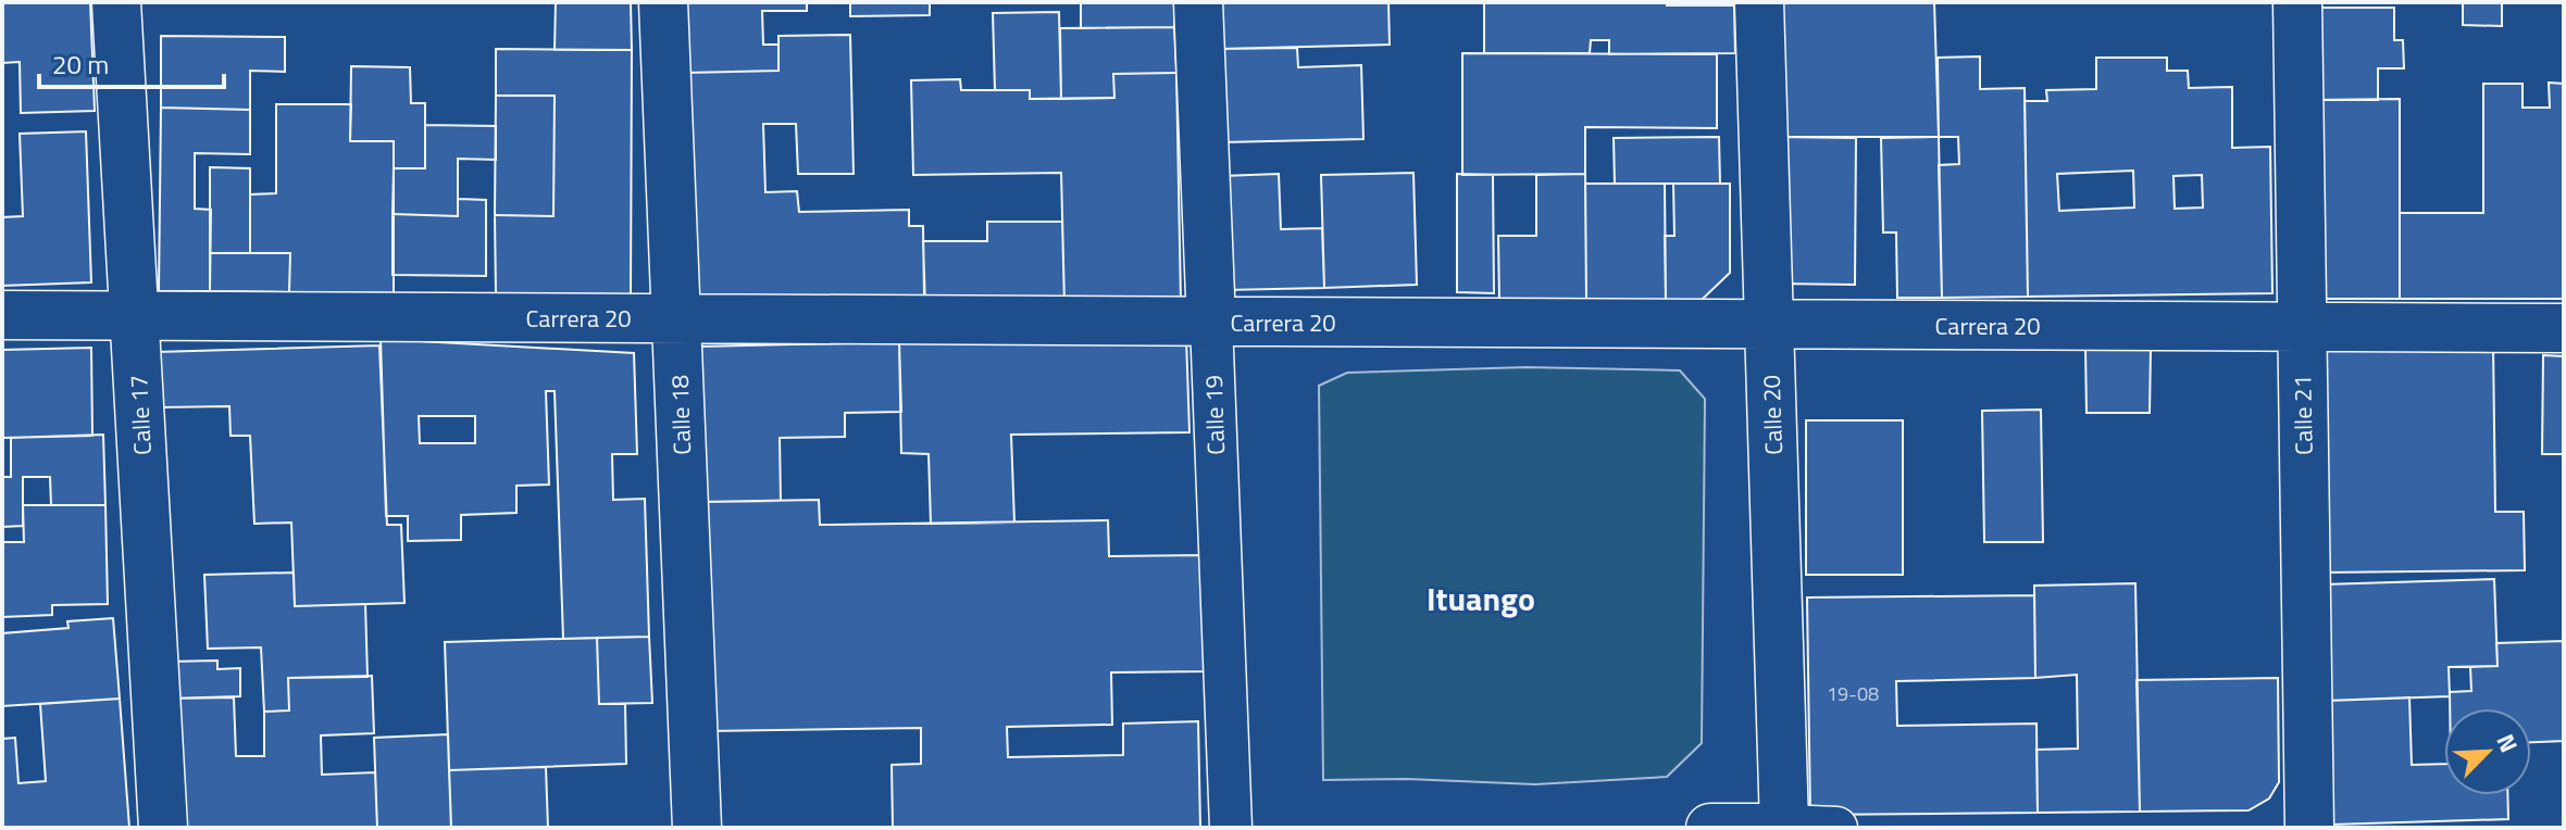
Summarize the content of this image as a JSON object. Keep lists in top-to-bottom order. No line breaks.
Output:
{"streets":{"street":["Carrera 20","Calle 17","Calle 18","Calle 19","Calle 20","Calle 21"]},"crossings":[["Carrera 20","Calle 17"],["Carrera 20","Calle 18"],["Carrera 20","Calle 19"],["Carrera 20","Calle 20"],["Carrera 20","Calle 21"]],"districts":["Ituango"],"house_numbers":["19-08"],"scale_bar":"20 m","north":"top right"}
